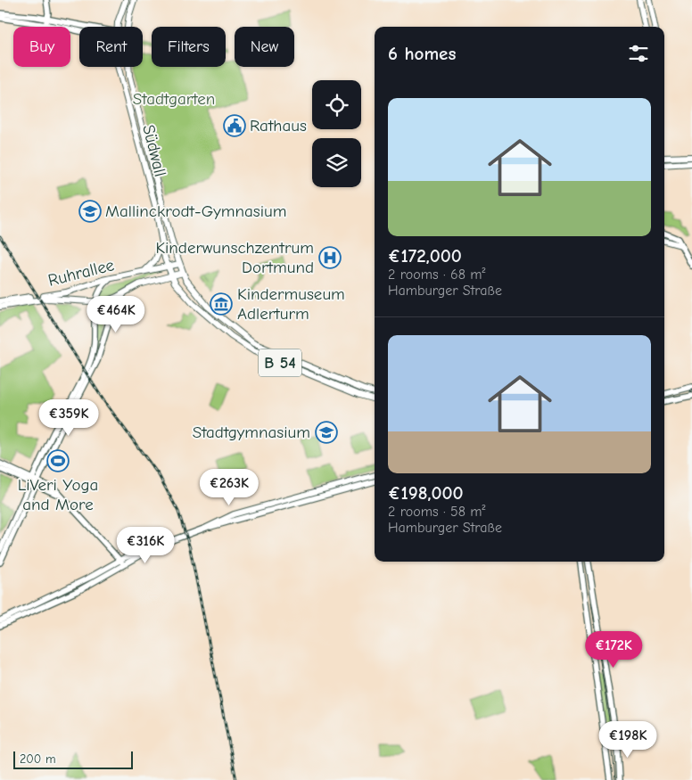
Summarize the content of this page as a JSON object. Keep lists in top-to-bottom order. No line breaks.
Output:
{"streets":{"main road":["Südwall","Ruhrallee","B 54"]},"crossings":[["Südwall","Ruhrallee"],["Südwall","B 54"],["Ruhrallee","B 54"]],"parks":["Stadtgarten"],"places":{"public building":["Rathaus"],"school or university":["Mallinckrodt-Gymnasium","Stadtgymnasium"],"hospital":["Kinderwunschzentrum Dortmund"],"museum":["Kindermuseum Adlerturm"],"sports":["LiVeri Yoga and More"]},"scale_bar":"200 m","page":{"chip":["Buy","Rent","Filters","New"],"heading":"6 homes","list":[{"name":"€172,000","note":"2 rooms · 68 m² · Hamburger Straße"},{"name":"€198,000","note":"2 rooms · 58 m² · Hamburger Straße"}],"price":["€464K","€359K","€263K","€316K","€172K","€198K"],"scale":"200 m"}}
